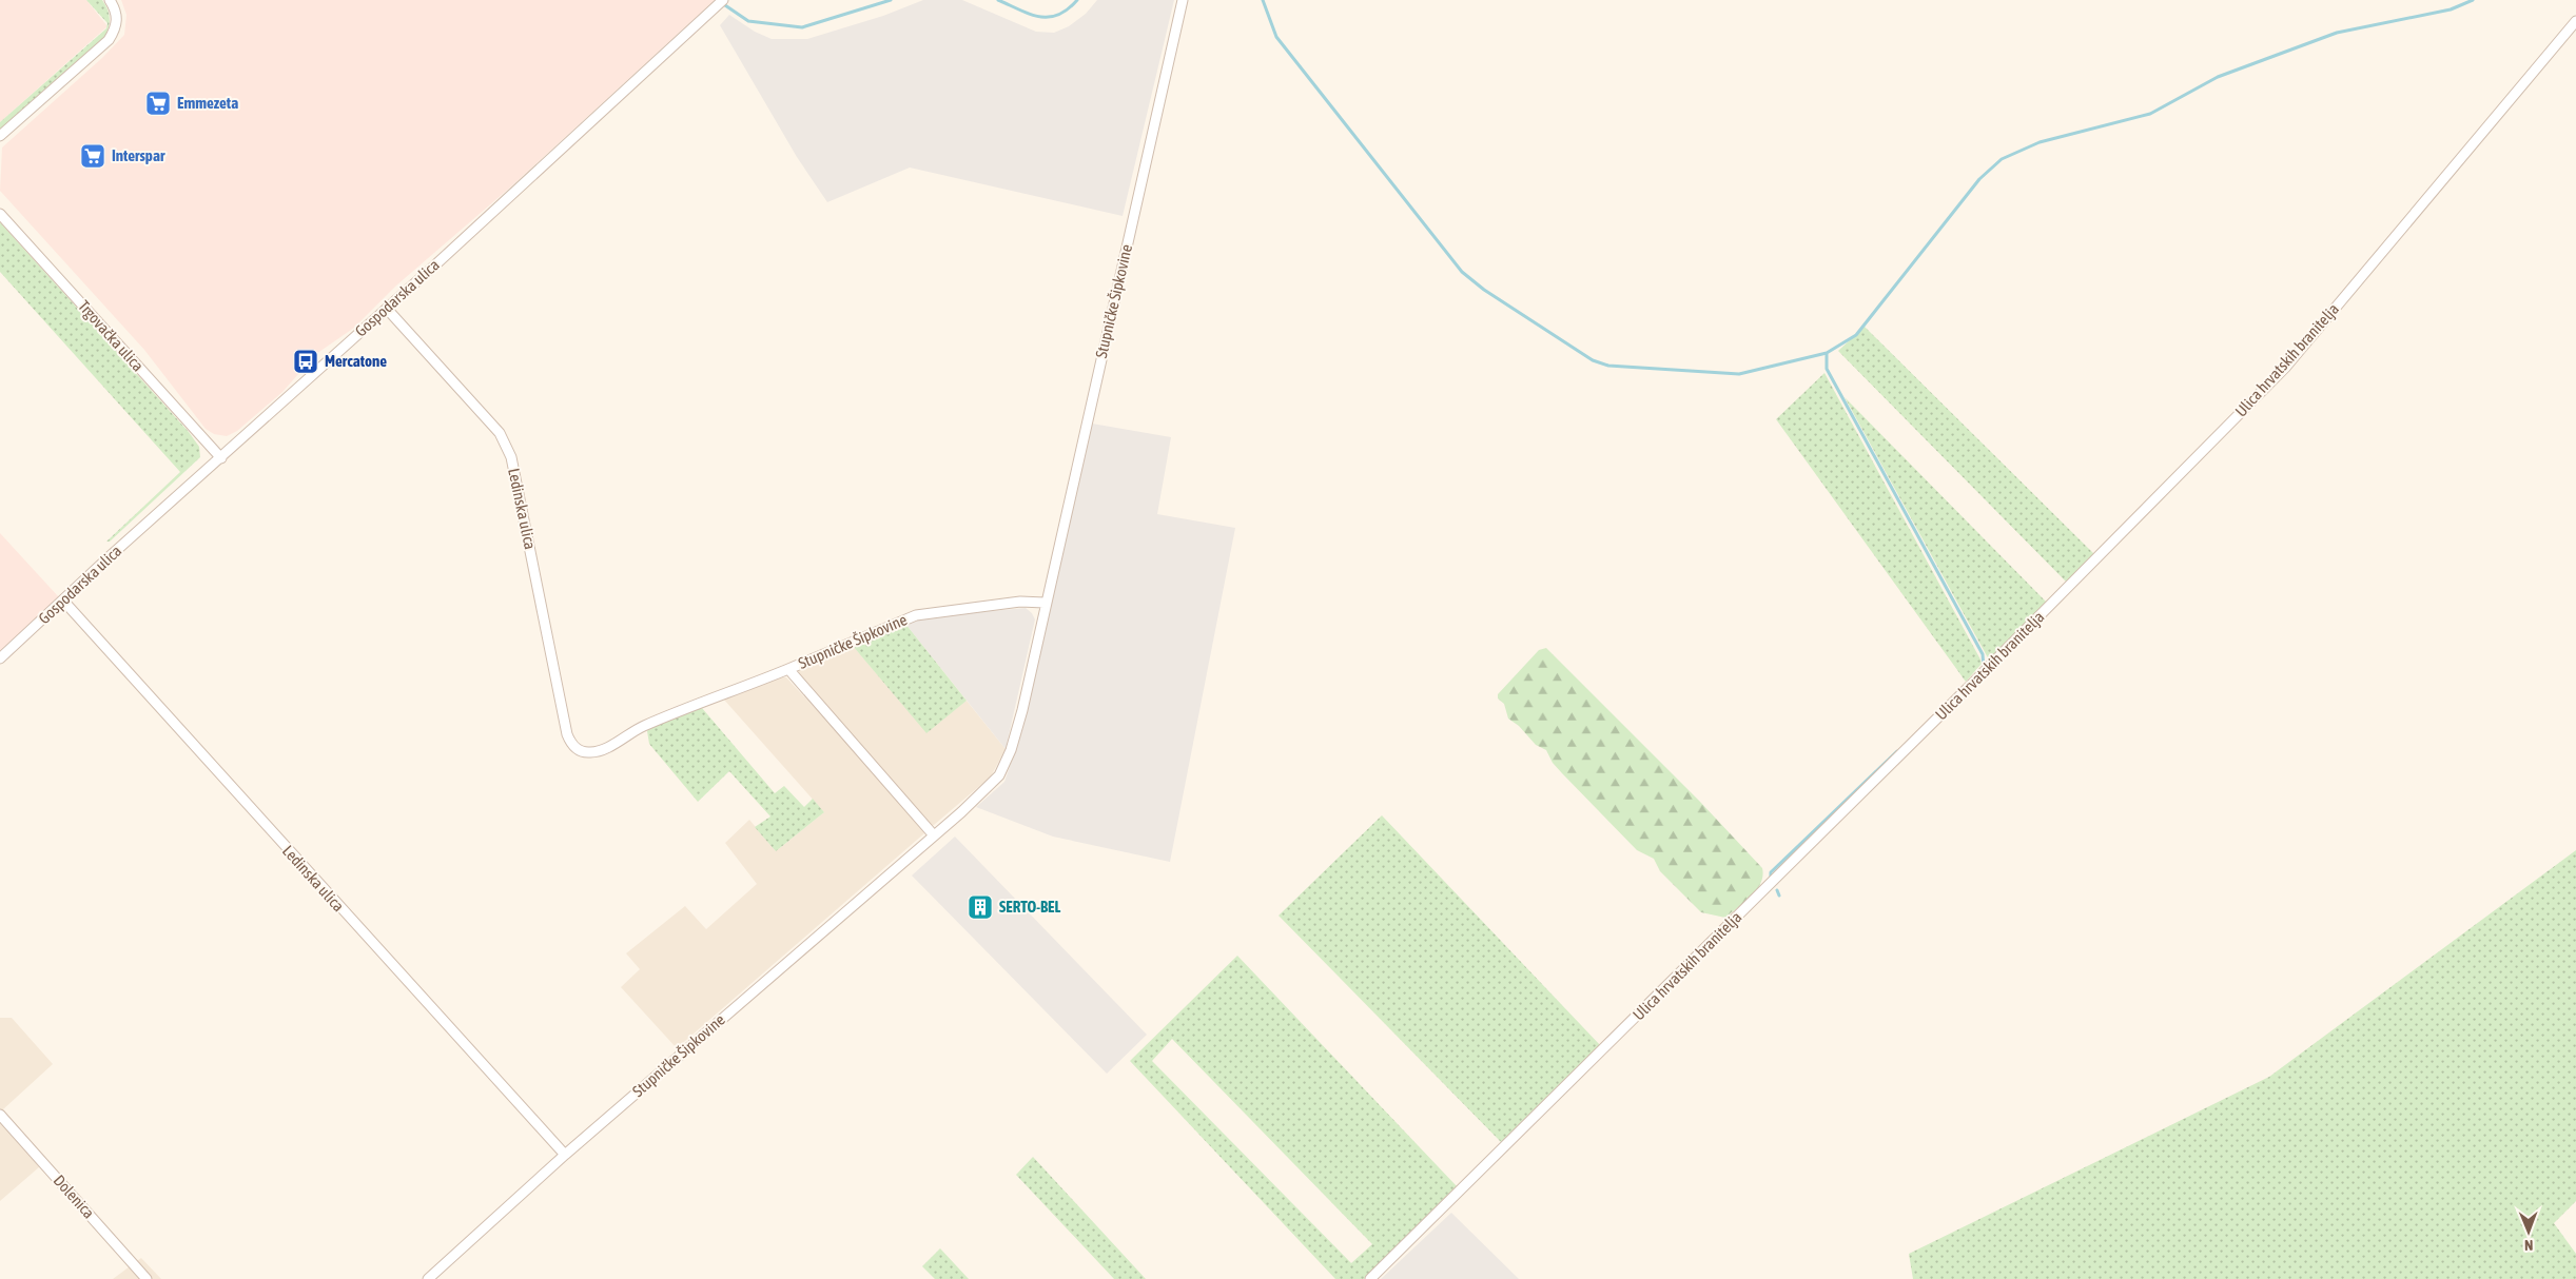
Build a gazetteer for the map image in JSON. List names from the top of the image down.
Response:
{
  "streets": {
    "street": [
      "Gospodarska ulica",
      "Stupničke Šipkovine",
      "Trgovačka ulica",
      "Ulica hrvatskih branitelja",
      "Ledinska ulica",
      "Dolenica"
    ]
  },
  "crossings": [
    ["Gospodarska ulica", "Trgovačka ulica"],
    ["Gospodarska ulica", "Ledinska ulica"],
    ["Stupničke Šipkovine", "Ledinska ulica"]
  ],
  "places": {
    "supermarket": ["Emmezeta", "Interspar"],
    "bus stop": ["Mercatone"],
    "building": ["SERTO-BEL"]
  },
  "north": "bottom"
}
